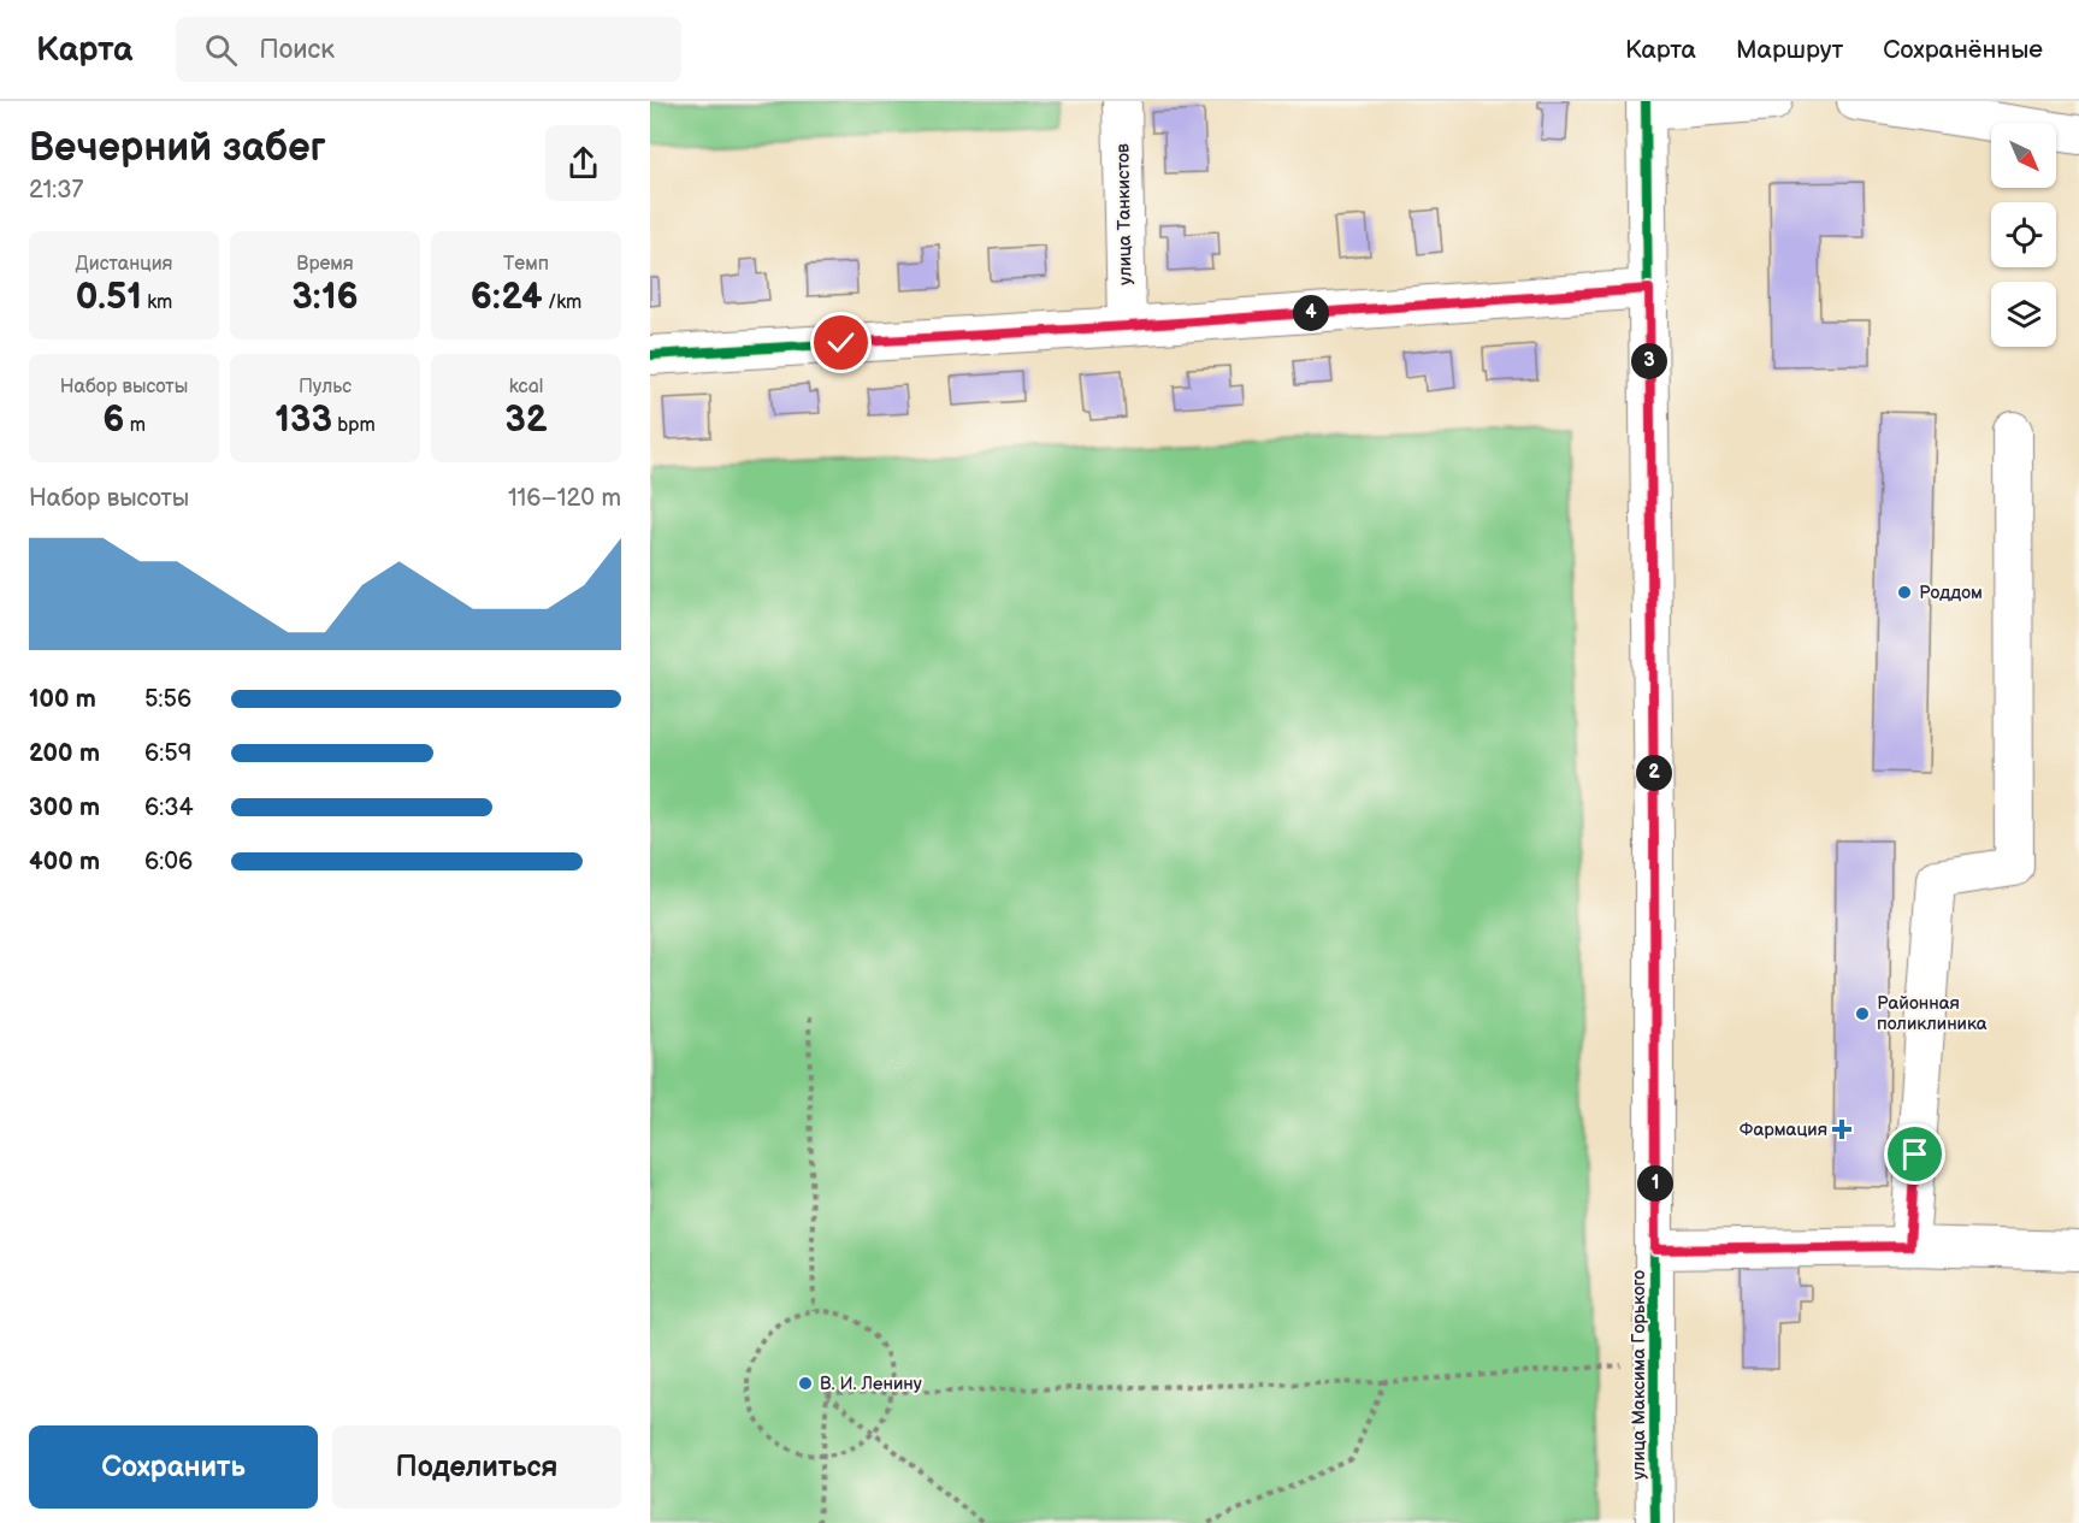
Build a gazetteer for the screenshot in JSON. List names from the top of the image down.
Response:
{
  "streets": {
    "street": ["улица Танкистов", "улица Максима Горького"]
  },
  "places": {
    "other": ["Роддом", "Районная поликлиника", "В. И. Ленину"],
    "health": ["Фармация"]
  },
  "north": "bottom right",
  "page": {
    "header": "Карта",
    "search": "Поиск",
    "nav": ["Карта", "Маршрут", "Сохранённые"],
    "heading": ["Вечерний забег", "21:37"],
    "stats": [
      ["Дистанция", "0.51 km"],
      ["Время", "3:16"],
      ["Темп", "6:24 /km"],
      ["Набор высоты", "6 m"],
      ["Пульс", "133 bpm"],
      ["kcal", "32"]
    ],
    "pins": [
      "4",
      "3",
      "2",
      "1"
    ],
    "chart": ["Набор высоты", "116–120 m"],
    "list": [
      {
        "name": "100 m",
        "note": "5:56"
      },
      {
        "name": "200 m",
        "note": "6:59"
      },
      {
        "name": "300 m",
        "note": "6:34"
      },
      {
        "name": "400 m",
        "note": "6:06"
      }
    ],
    "buttons": ["Сохранить", "Поделиться"]
  }
}
